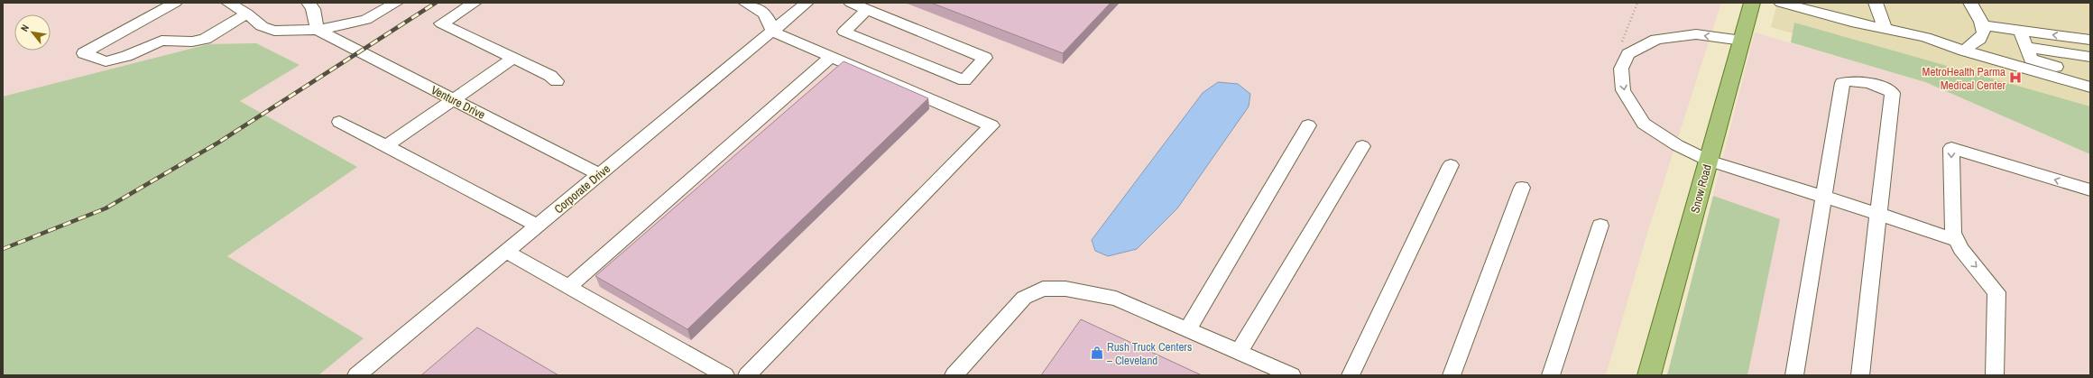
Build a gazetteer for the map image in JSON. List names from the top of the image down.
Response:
{
  "streets": {
    "main road": ["Snow Road"],
    "street": ["Venture Drive", "Corporate Drive"]
  },
  "crossings": [
    ["Venture Drive", "Corporate Drive"]
  ],
  "places": {
    "hospital": ["MetroHealth Parma Medical Center"],
    "shop": ["Rush Truck Centers – Cleveland"]
  },
  "north": "top left"
}
